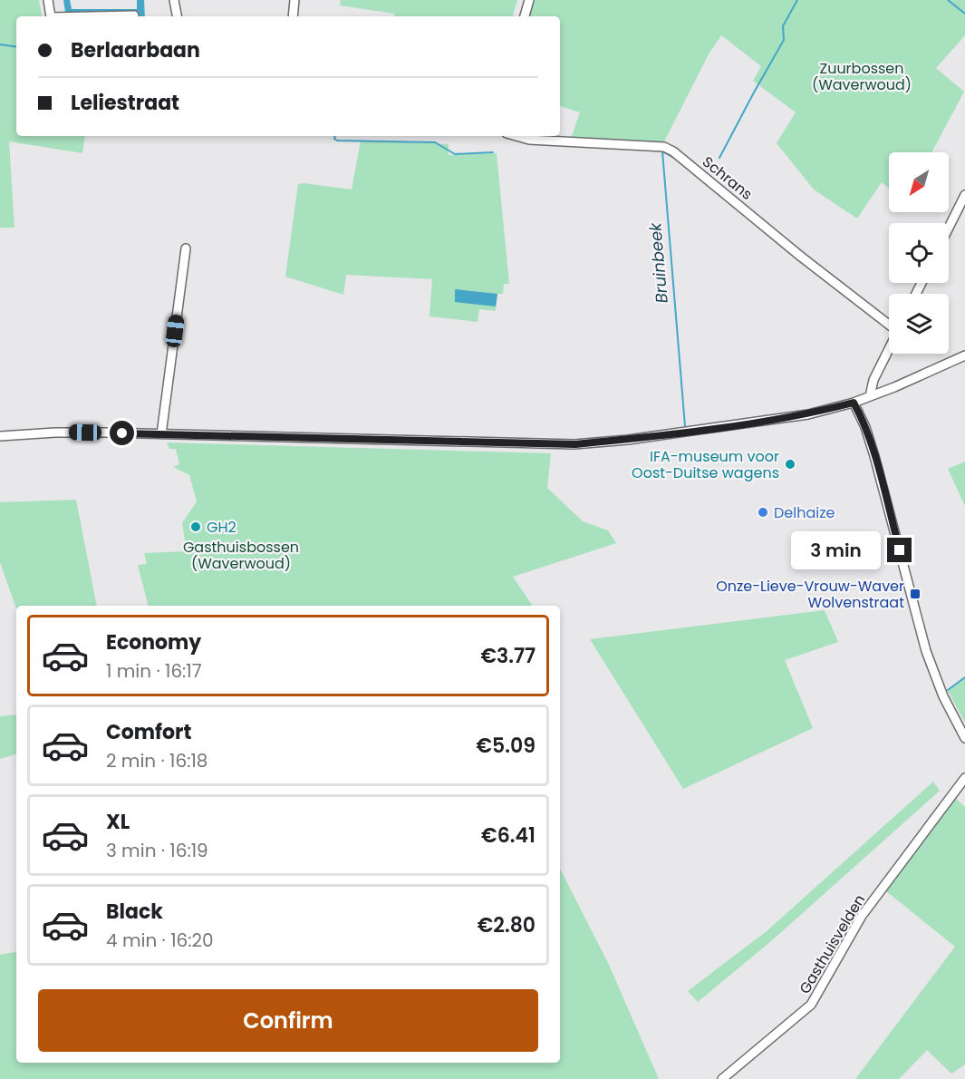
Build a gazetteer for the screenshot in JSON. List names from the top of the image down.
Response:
{
  "streets": {
    "street": ["Schrans", "Gasthuisvelden"]
  },
  "water": ["Bruinbeek"],
  "parks": ["Zuurbossen (Waverwoud)", "Gasthuisbossen (Waverwoud)"],
  "places": {
    "other": ["IFA-museum voor Oost-Duitse wagens", "Delhaize", "GH2"],
    "transit": ["Onze-Lieve-Vrouw-Waver Wolvenstraat"]
  },
  "north": "bottom left",
  "page": {
    "banner": ["Berlaarbaan", "Leliestraat"],
    "bubble": "3 min",
    "list": [
      {
        "name": "Economy",
        "note": "1 min · 16:17",
        "value": "€3.77"
      },
      {
        "name": "Comfort",
        "note": "2 min · 16:18",
        "value": "€5.09"
      },
      {
        "name": "XL",
        "note": "3 min · 16:19",
        "value": "€6.41"
      },
      {
        "name": "Black",
        "note": "4 min · 16:20",
        "value": "€2.80"
      }
    ],
    "buttons": "Confirm"
  }
}
